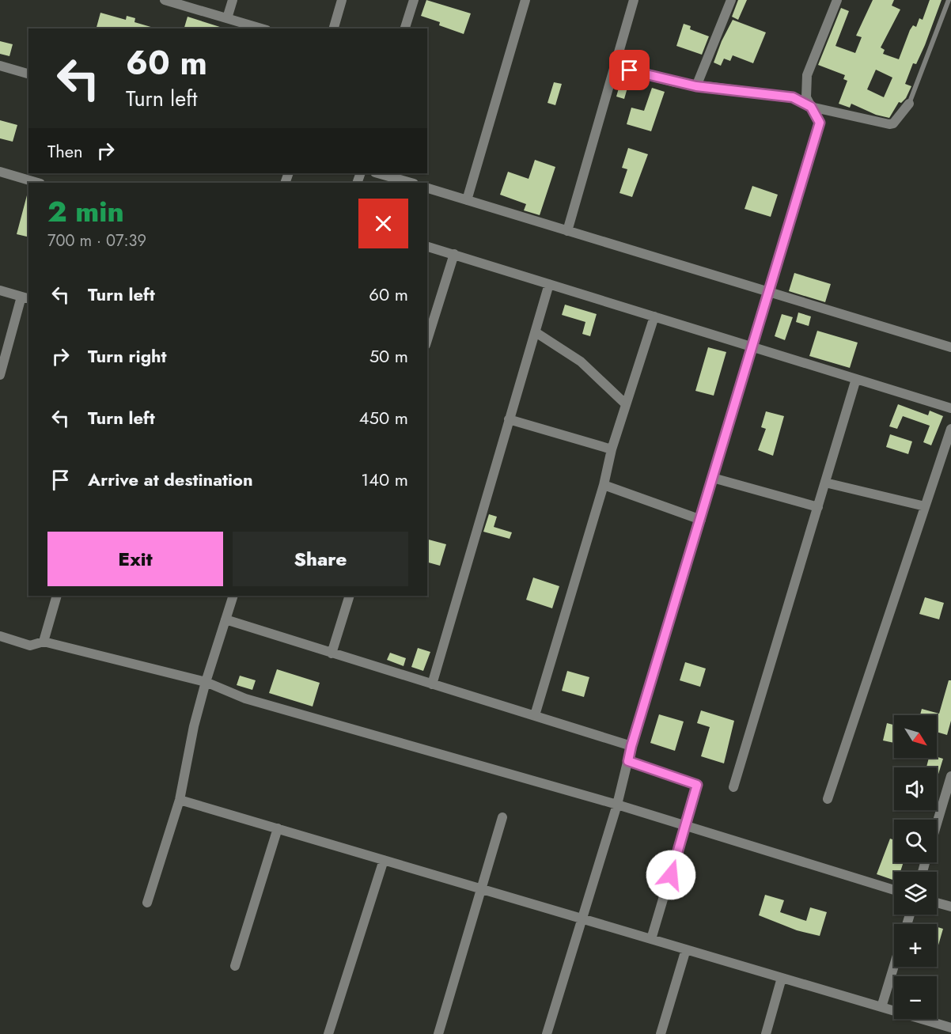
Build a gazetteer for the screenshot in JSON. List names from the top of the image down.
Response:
{
  "north": "bottom right",
  "page": {
    "turn": ["60 m", "Turn left"],
    "then": "Then",
    "heading": ["2 min", "700 m · 07:39"],
    "list": [
      {
        "name": "Turn left",
        "value": "60 m"
      },
      {
        "name": "Turn right",
        "value": "50 m"
      },
      {
        "name": "Turn left",
        "value": "450 m"
      },
      {
        "name": "Arrive at destination",
        "value": "140 m"
      }
    ],
    "buttons": ["Exit", "Share"],
    "map_buttons": ["+", "−"]
  }
}
